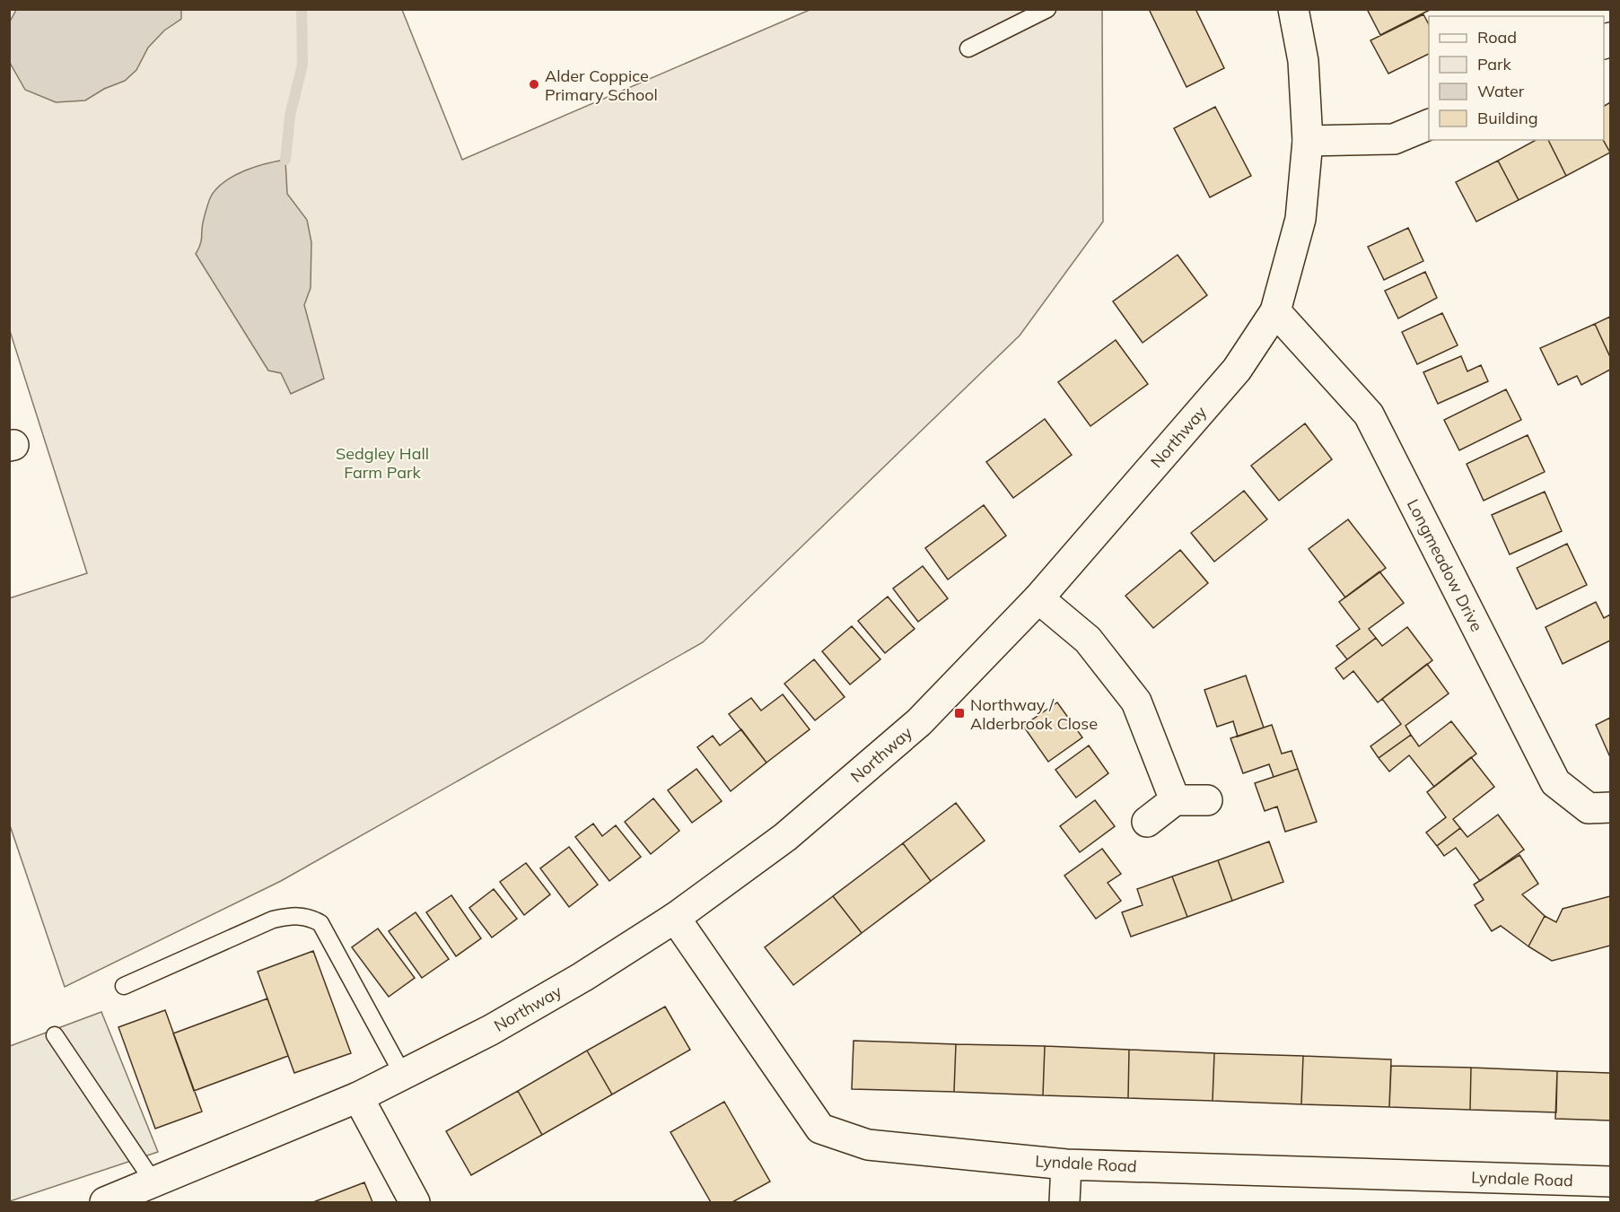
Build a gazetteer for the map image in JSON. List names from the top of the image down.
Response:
{
  "streets": {
    "street": ["Northway", "Longmeadow Drive", "Lyndale Road"]
  },
  "crossings": [
    ["Northway", "Longmeadow Drive"],
    ["Northway", "Lyndale Road"]
  ],
  "parks": ["Sedgley Hall Farm Park"],
  "places": {
    "other": ["Alder Coppice Primary School"],
    "transit": ["Northway / Alderbrook Close"]
  },
  "legend": [
    "Road",
    "Park",
    "Water",
    "Building"
  ]
}
